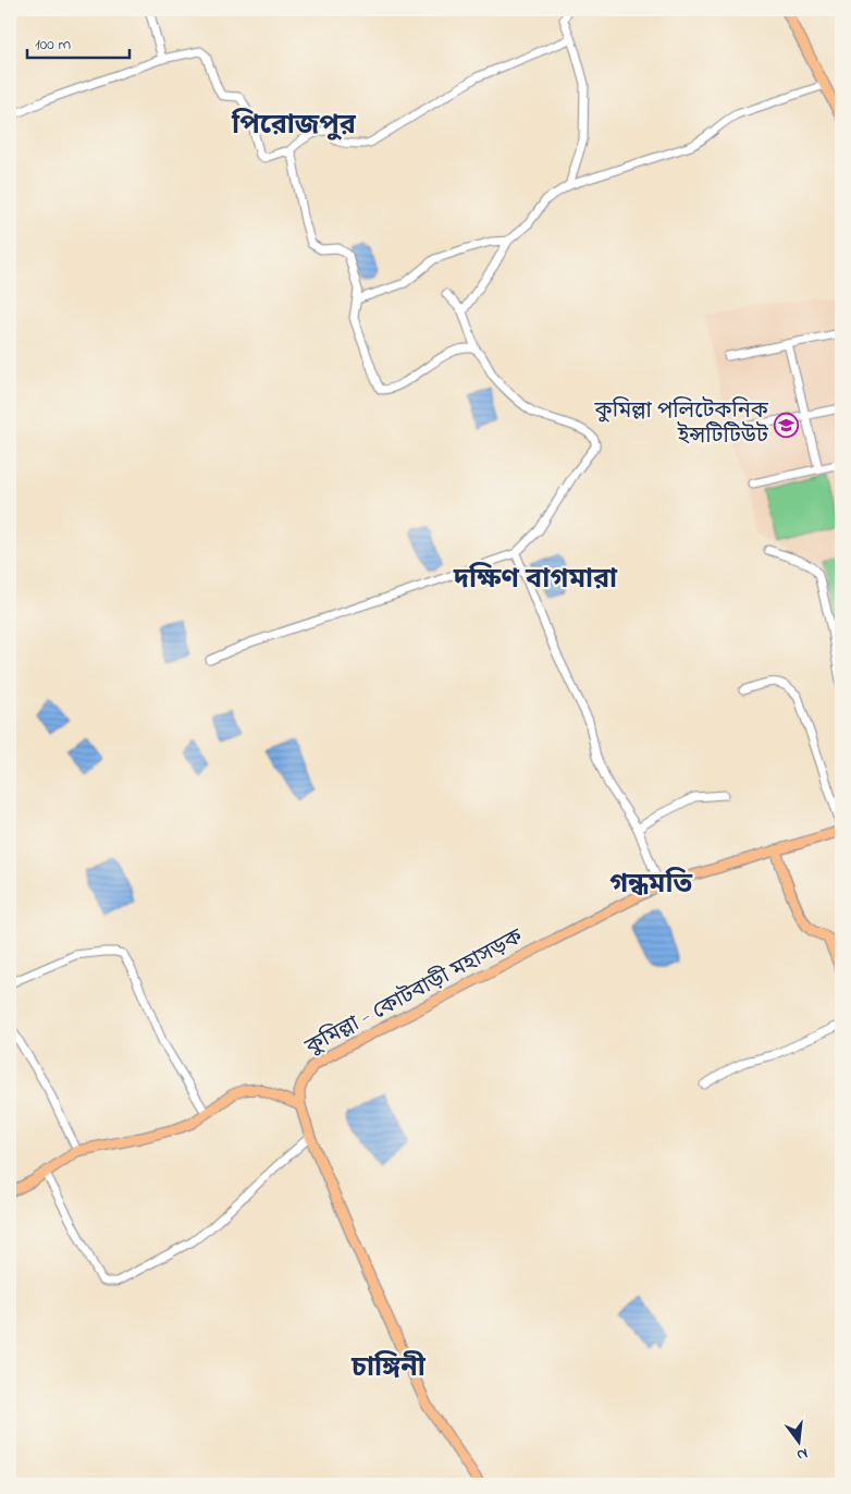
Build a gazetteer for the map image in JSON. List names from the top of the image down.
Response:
{
  "streets": {
    "main road": ["কুমিল্লা - কোটবাড়ী মহাসড়ক"]
  },
  "districts": [
    "পিরোজপুর",
    "দক্ষিণ বাগমারা",
    "গন্ধমতি",
    "চাঙ্গিনী"
  ],
  "places": {
    "school or university": ["কুমিল্লা পলিটেকনিক ইন্সটিটিউট"]
  },
  "scale_bar": "100 m",
  "north": "bottom"
}
